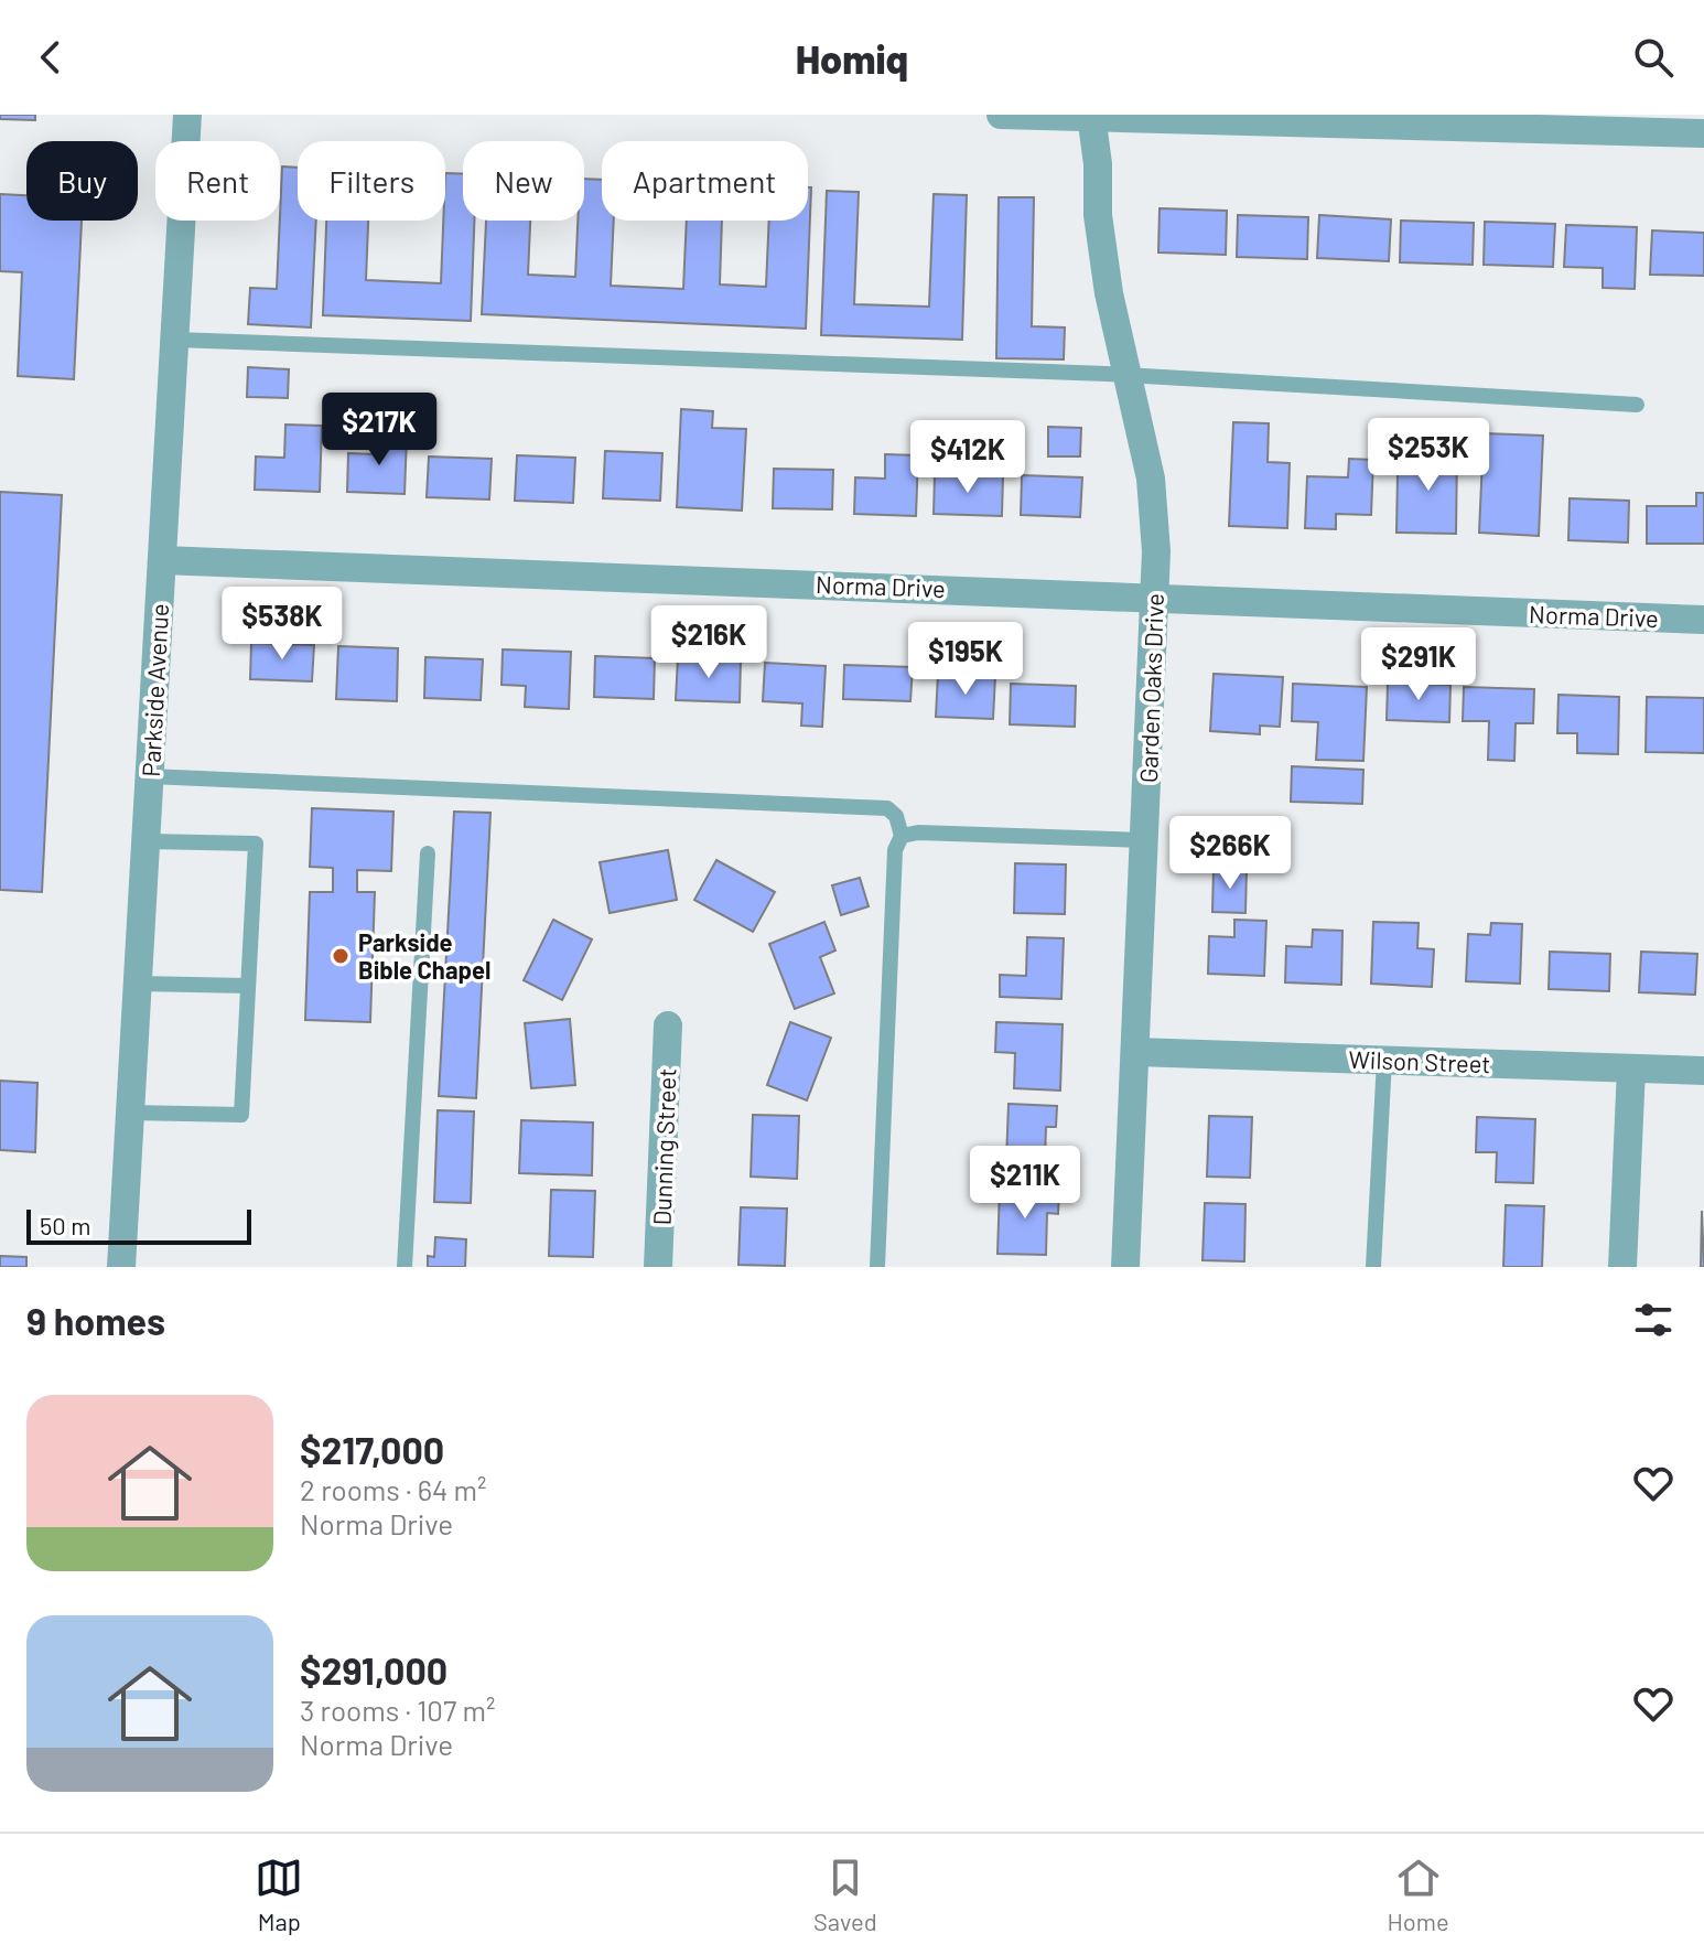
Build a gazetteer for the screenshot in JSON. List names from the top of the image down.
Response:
{
  "streets": {
    "street": [
      "Norma Drive",
      "Garden Oaks Drive",
      "Parkside Avenue",
      "Wilson Street",
      "Dunning Street"
    ]
  },
  "crossings": [
    ["Norma Drive", "Garden Oaks Drive"],
    ["Norma Drive", "Parkside Avenue"],
    ["Garden Oaks Drive", "Wilson Street"]
  ],
  "places": ["Parkside Bible Chapel"],
  "scale_bar": "50 m",
  "page": {
    "header": "Homiq",
    "chip": [
      "Buy",
      "Rent",
      "Filters",
      "New",
      "Apartment"
    ],
    "price": [
      "$217K",
      "$253K",
      "$412K",
      "$538K",
      "$216K",
      "$195K",
      "$291K",
      "$266K",
      "$211K"
    ],
    "scale": "50 m",
    "heading": "9 homes",
    "list": [
      {
        "name": "$217,000",
        "note": "2 rooms · 64 m² · Norma Drive"
      },
      {
        "name": "$291,000",
        "note": "3 rooms · 107 m² · Norma Drive"
      }
    ],
    "tabs": ["Map", "Saved", "Home"]
  }
}
